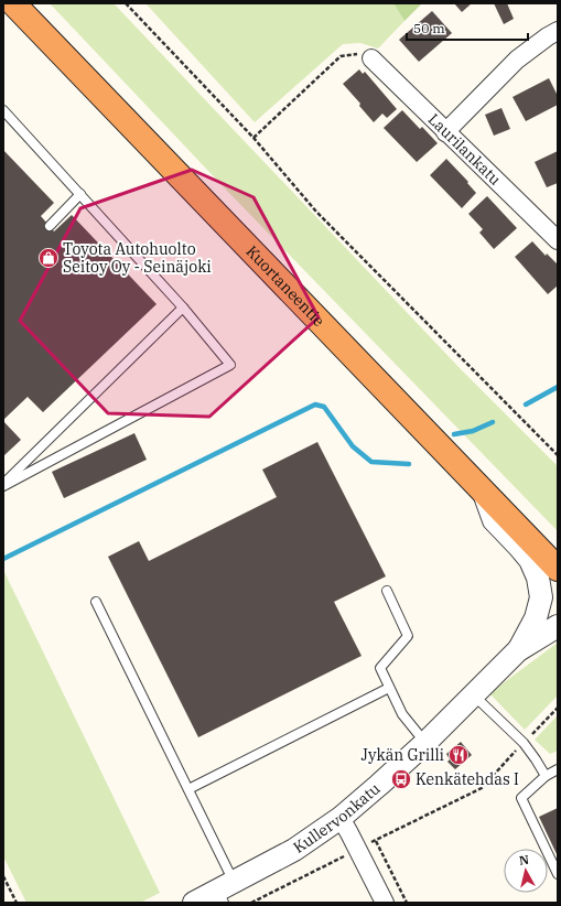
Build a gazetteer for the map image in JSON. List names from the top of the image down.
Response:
{
  "streets": {
    "highway": ["Kuortaneentie"],
    "street": ["Laurilankatu", "Kullervonkatu"]
  },
  "crossings": [
    ["Kuortaneentie", "Kullervonkatu"]
  ],
  "places": {
    "shop": ["Toyota Autohuolto Seitoy Oy - Seinäjoki"],
    "restaurant": ["Jykän Grilli"],
    "bus stop": ["Kenkätehdas I"]
  },
  "scale_bar": "50 m",
  "north": "top"
}
